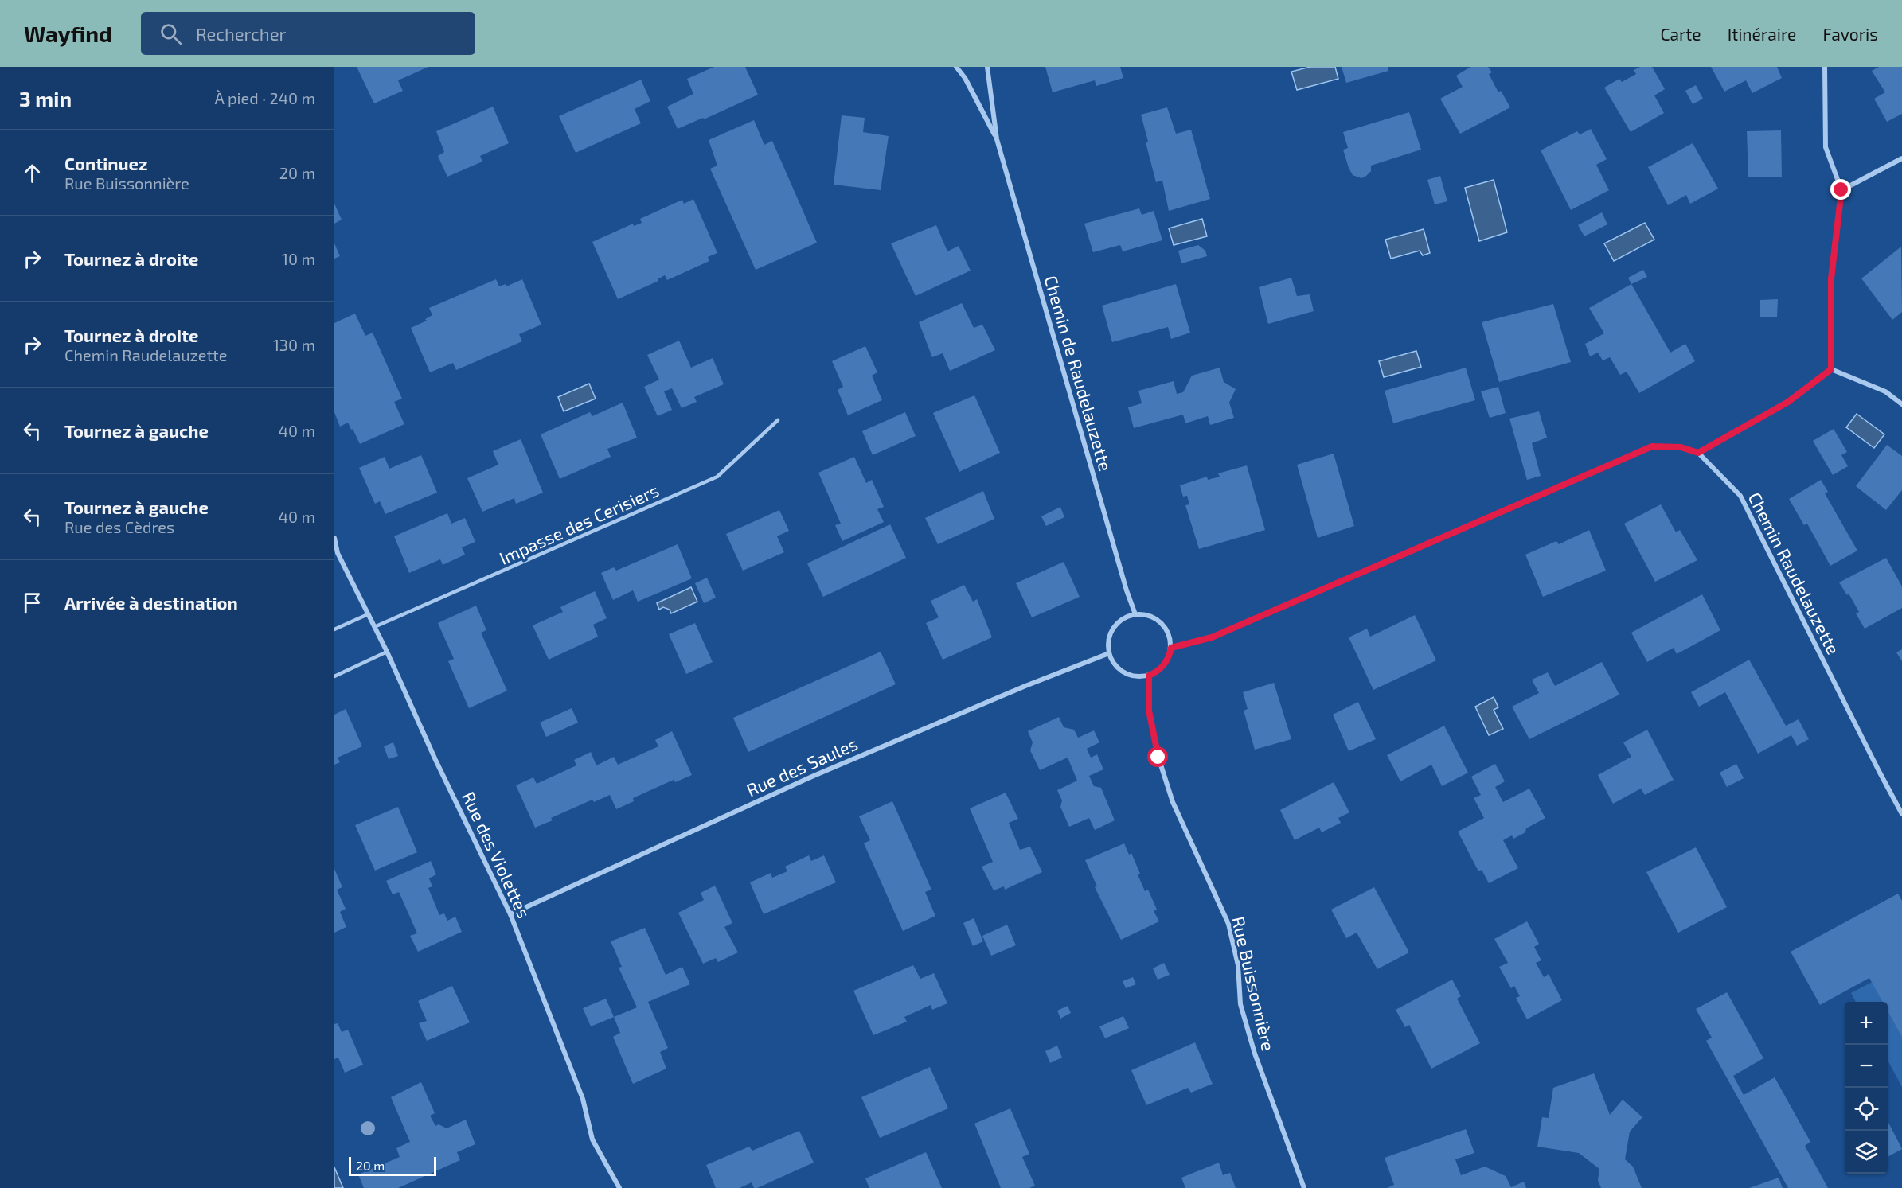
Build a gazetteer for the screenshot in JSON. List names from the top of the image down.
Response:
{
  "streets": {
    "street": [
      "Chemin de Raudelauzette",
      "Chemin Raudelauzette",
      "Rue des Saules",
      "Rue des Violettes",
      "Rue Buissonnière"
    ],
    "lane": ["Impasse des Cerisiers"]
  },
  "crossings": [
    ["Chemin de Raudelauzette", "Rue des Saules"],
    ["Chemin de Raudelauzette", "Rue Buissonnière"],
    ["Impasse des Cerisiers", "Rue des Violettes"],
    ["Rue des Saules", "Rue des Violettes"],
    ["Rue des Saules", "Rue Buissonnière"]
  ],
  "scale_bar": "20 m",
  "page": {
    "header": "Wayfind",
    "search": "Rechercher",
    "nav": ["Carte", "Itinéraire", "Favoris"],
    "heading": ["3 min", "À pied · 240 m"],
    "list": [
      ["Continuez", "Rue Buissonnière", "20 m"],
      ["Tournez à droite", "10 m"],
      ["Tournez à droite", "Chemin Raudelauzette", "130 m"],
      ["Tournez à gauche", "40 m"],
      ["Tournez à gauche", "Rue des Cèdres", "40 m"],
      "Arrivée à destination"
    ],
    "map_buttons": ["+", "−"],
    "scale": "20 m"
  }
}
